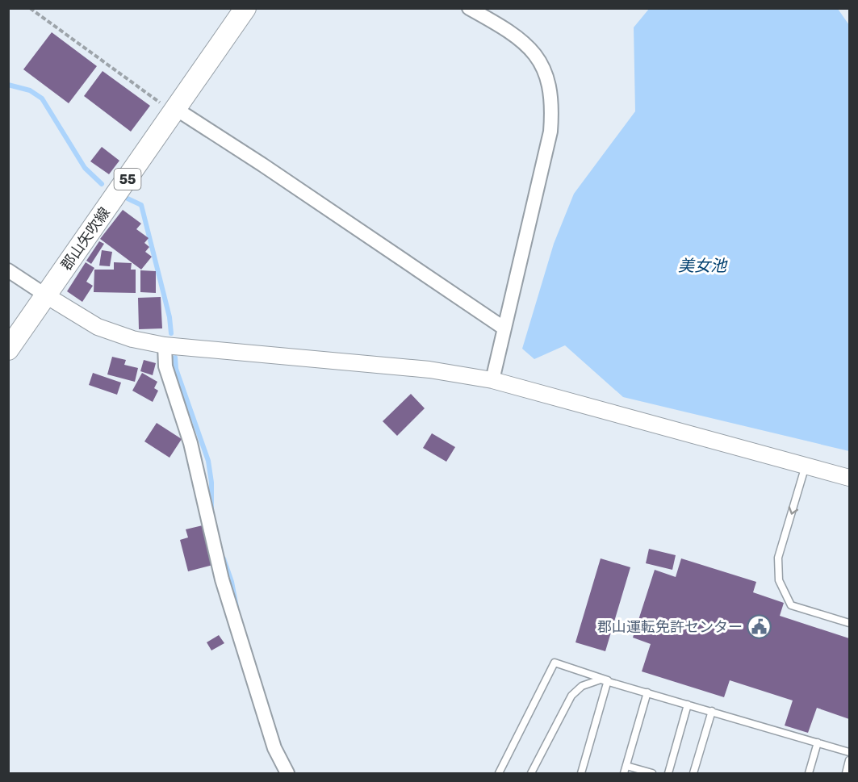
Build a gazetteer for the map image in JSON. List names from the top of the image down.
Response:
{
  "streets": {
    "main road": ["55", "郡山矢吹線"]
  },
  "water": ["美女池"],
  "places": {
    "public building": ["郡山運転免許センター"]
  }
}
